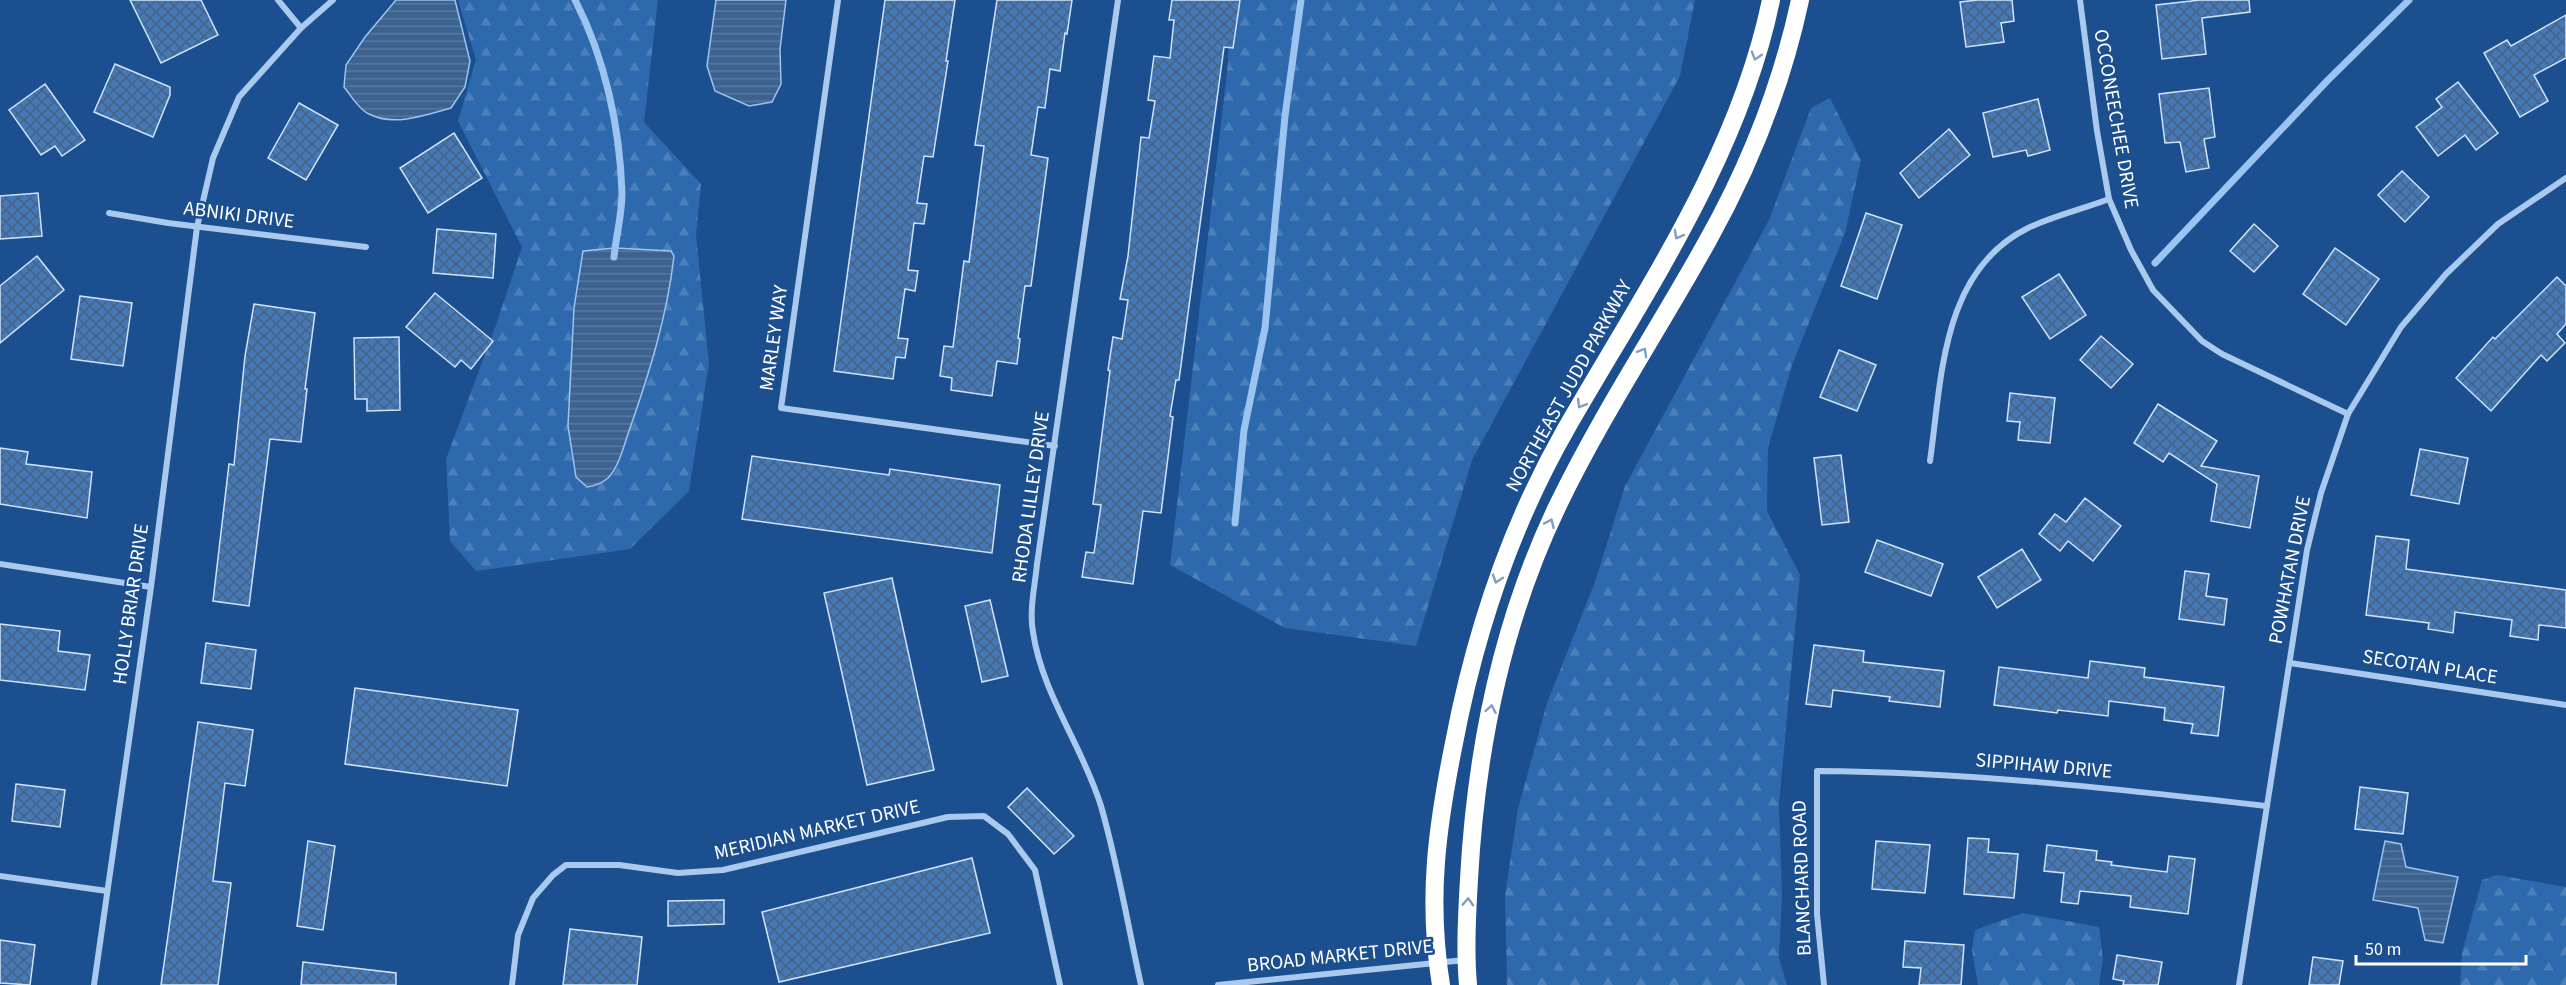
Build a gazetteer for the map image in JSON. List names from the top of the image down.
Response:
{
  "streets": {
    "highway": ["NORTHEAST JUDD PARKWAY"],
    "street": [
      "OCCONEECHEE DRIVE",
      "ABNIKI DRIVE",
      "MARLEY WAY",
      "RHODA LILLEY DRIVE",
      "POWHATAN DRIVE",
      "HOLLY BRIAR DRIVE",
      "SECOTAN PLACE",
      "SIPPIHAW DRIVE",
      "MERIDIAN MARKET DRIVE",
      "BLANCHARD ROAD",
      "BROAD MARKET DRIVE"
    ]
  },
  "crossings": [
    ["OCCONEECHEE DRIVE", "POWHATAN DRIVE"],
    ["ABNIKI DRIVE", "HOLLY BRIAR DRIVE"],
    ["MARLEY WAY", "RHODA LILLEY DRIVE"],
    ["NORTHEAST JUDD PARKWAY", "BROAD MARKET DRIVE"],
    ["POWHATAN DRIVE", "SECOTAN PLACE"],
    ["POWHATAN DRIVE", "SIPPIHAW DRIVE"],
    ["SIPPIHAW DRIVE", "BLANCHARD ROAD"]
  ],
  "scale_bar": "50 m"
}
